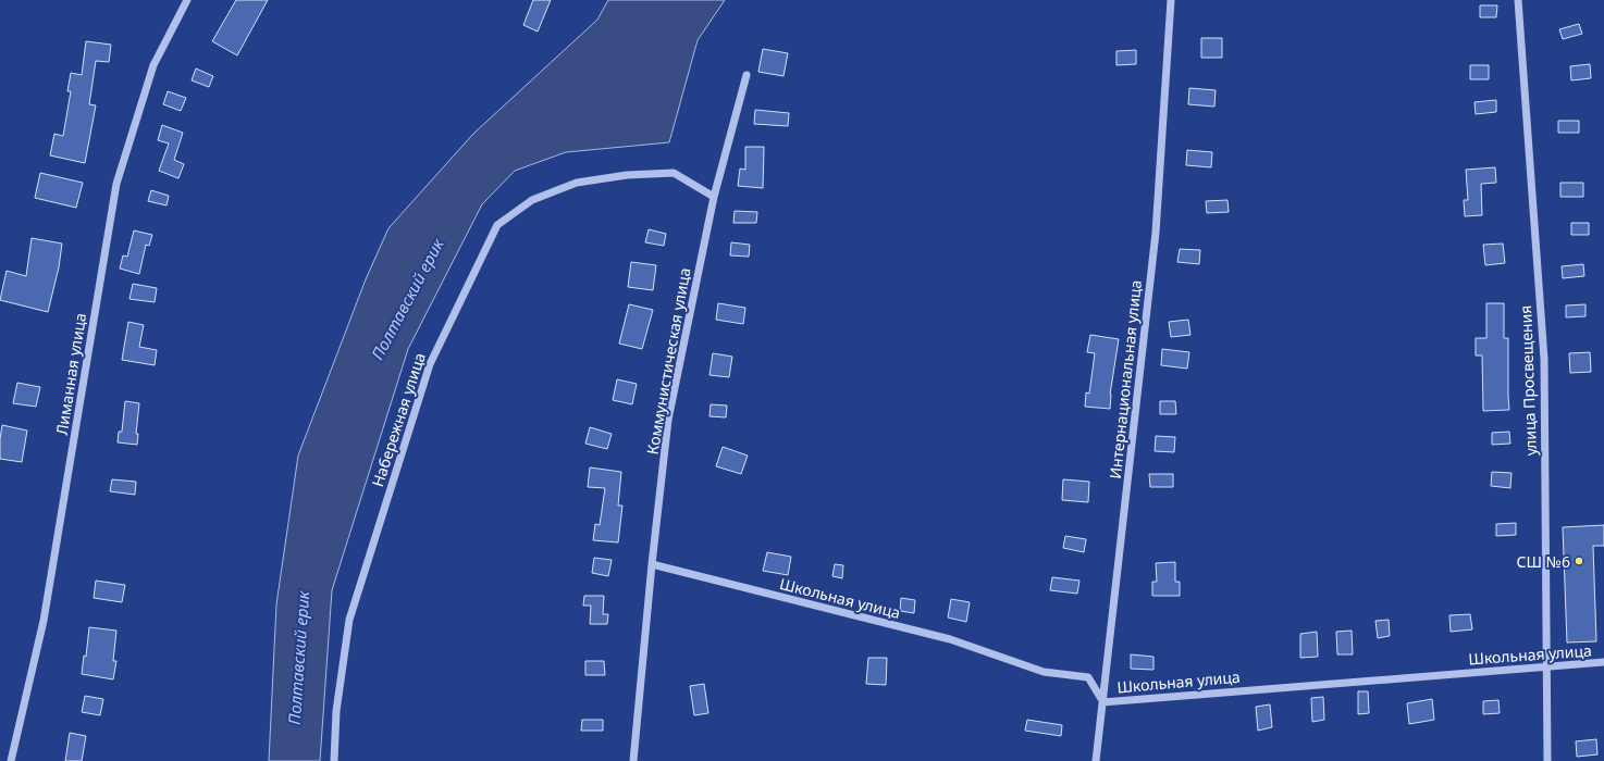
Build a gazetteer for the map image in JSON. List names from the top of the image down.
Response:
{
  "streets": {
    "street": [
      "Коммунистическая улица",
      "Лиманная улица",
      "Интернациональная улица",
      "улица Просвещения",
      "Набережная улица",
      "Школьная улица"
    ]
  },
  "crossings": [
    ["Коммунистическая улица", "Набережная улица"],
    ["Коммунистическая улица", "Школьная улица"],
    ["Интернациональная улица", "Школьная улица"],
    ["улица Просвещения", "Школьная улица"]
  ],
  "water": ["Полтавский ерик"],
  "places": ["СШ №6"]
}
